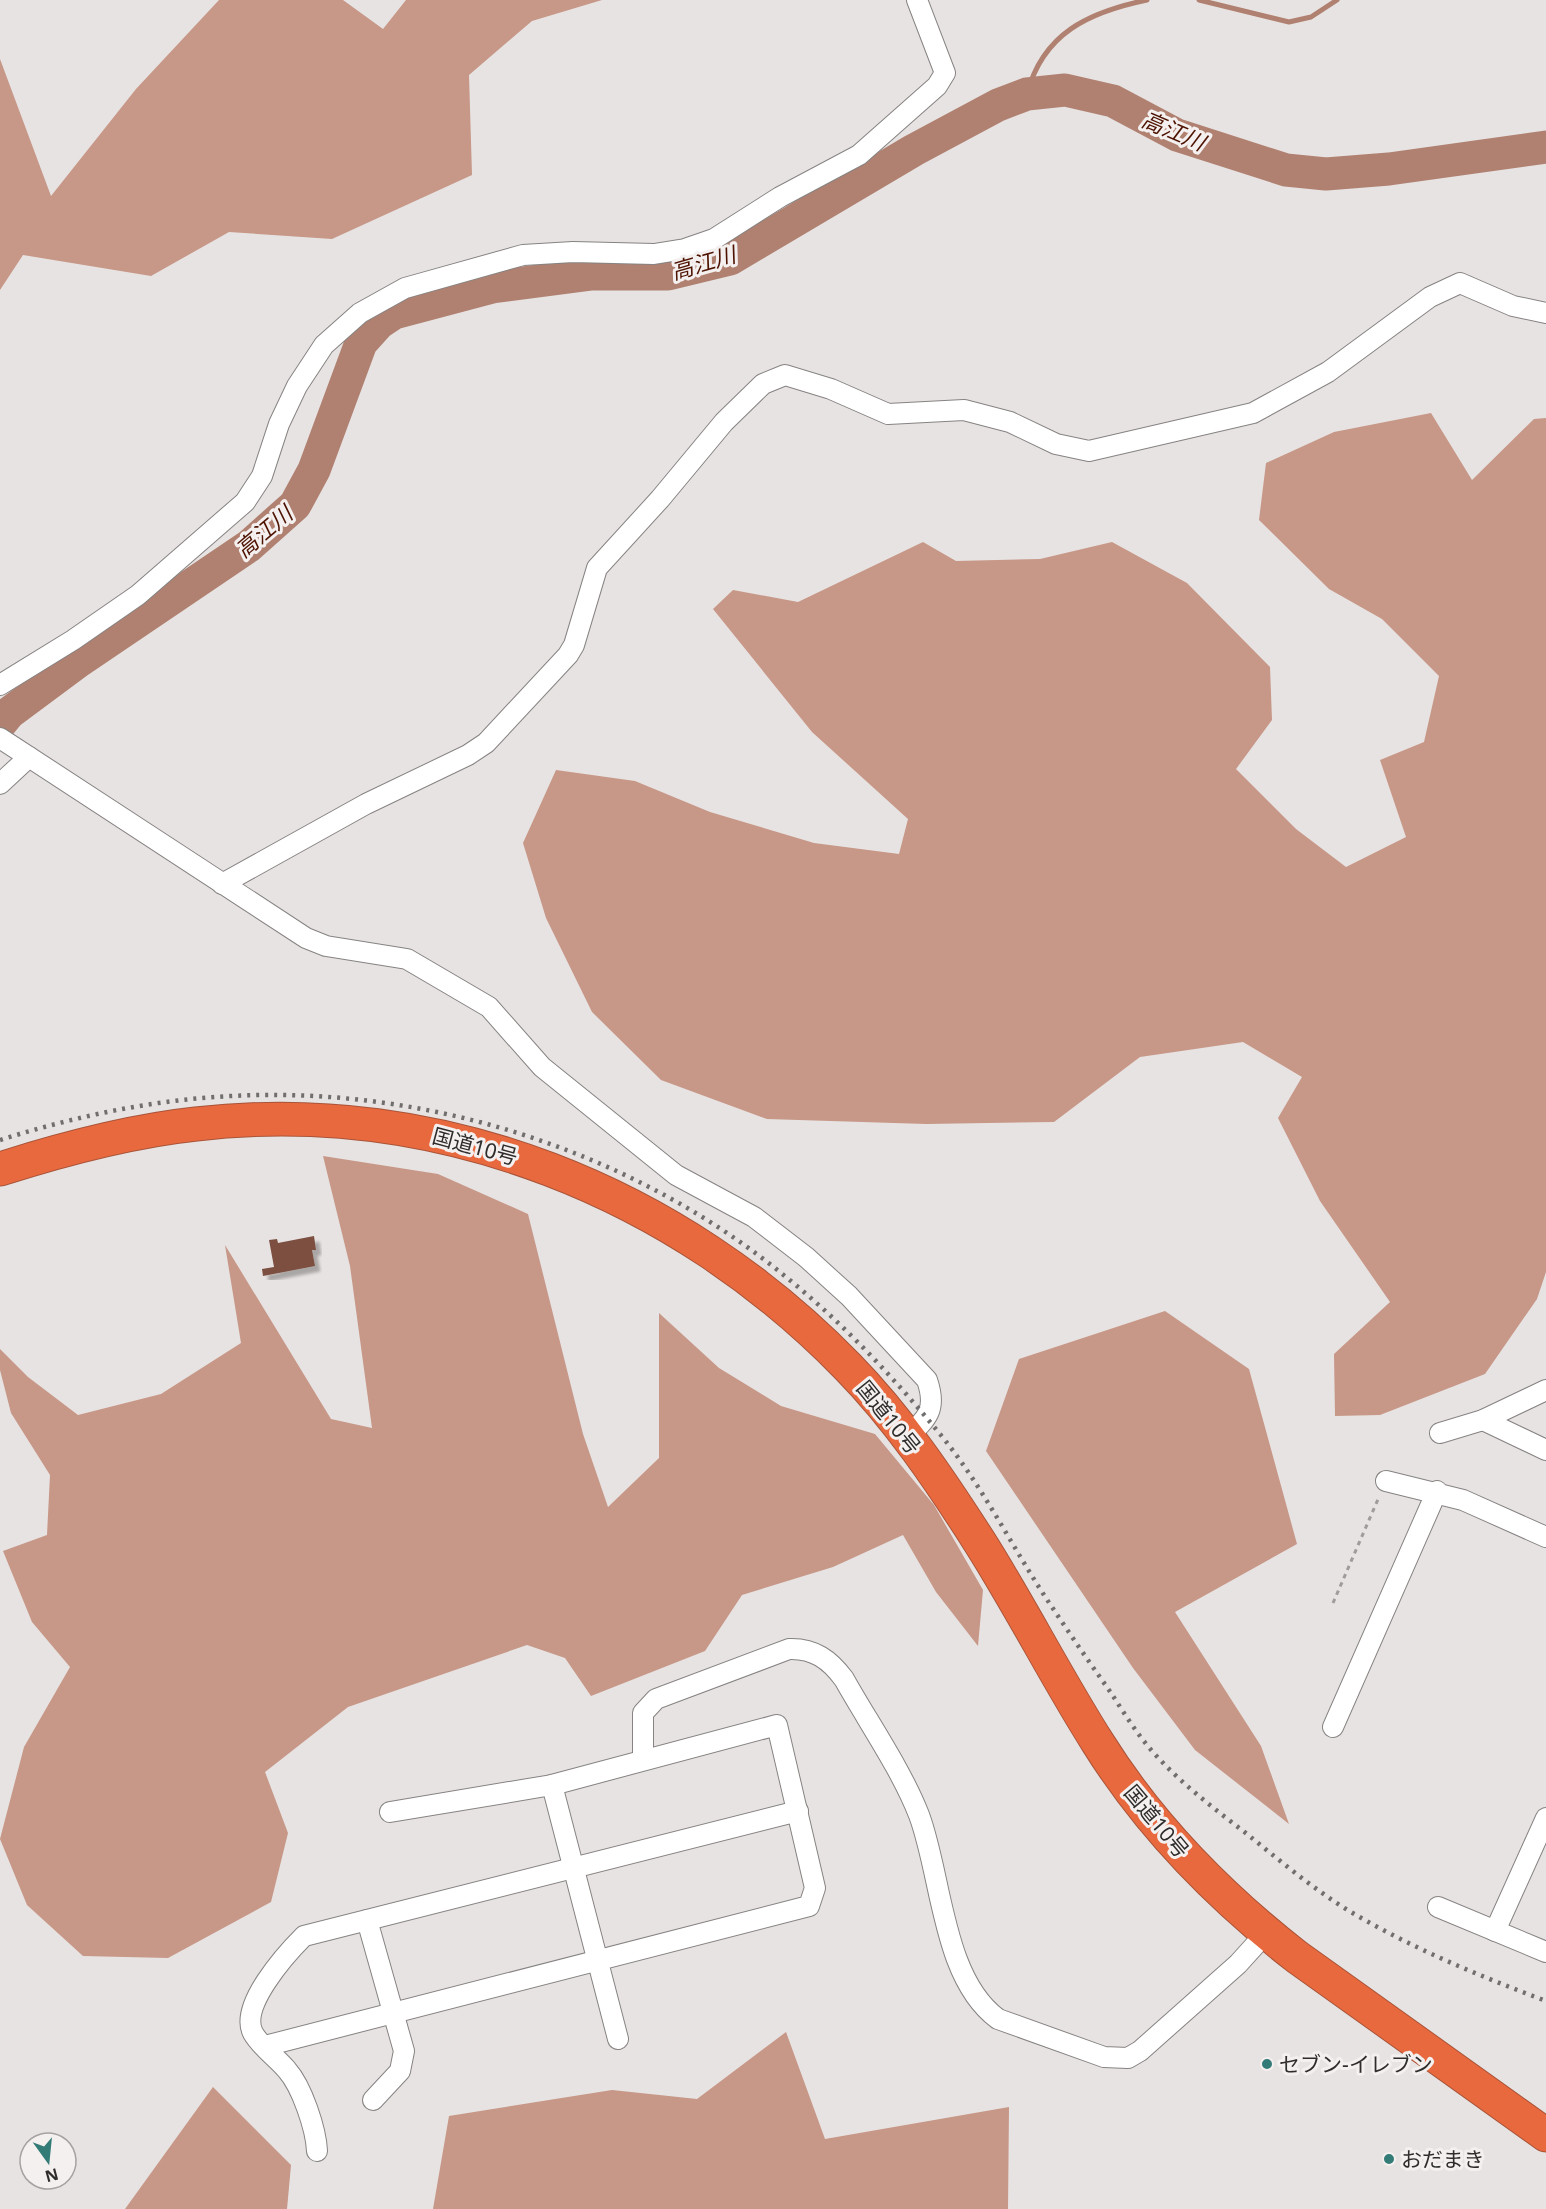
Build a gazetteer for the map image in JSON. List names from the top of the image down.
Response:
{
  "streets": {
    "highway": ["国道10号"]
  },
  "water": ["高江川"],
  "places": ["セブン-イレブン", "おだまき"],
  "north": "bottom"
}
